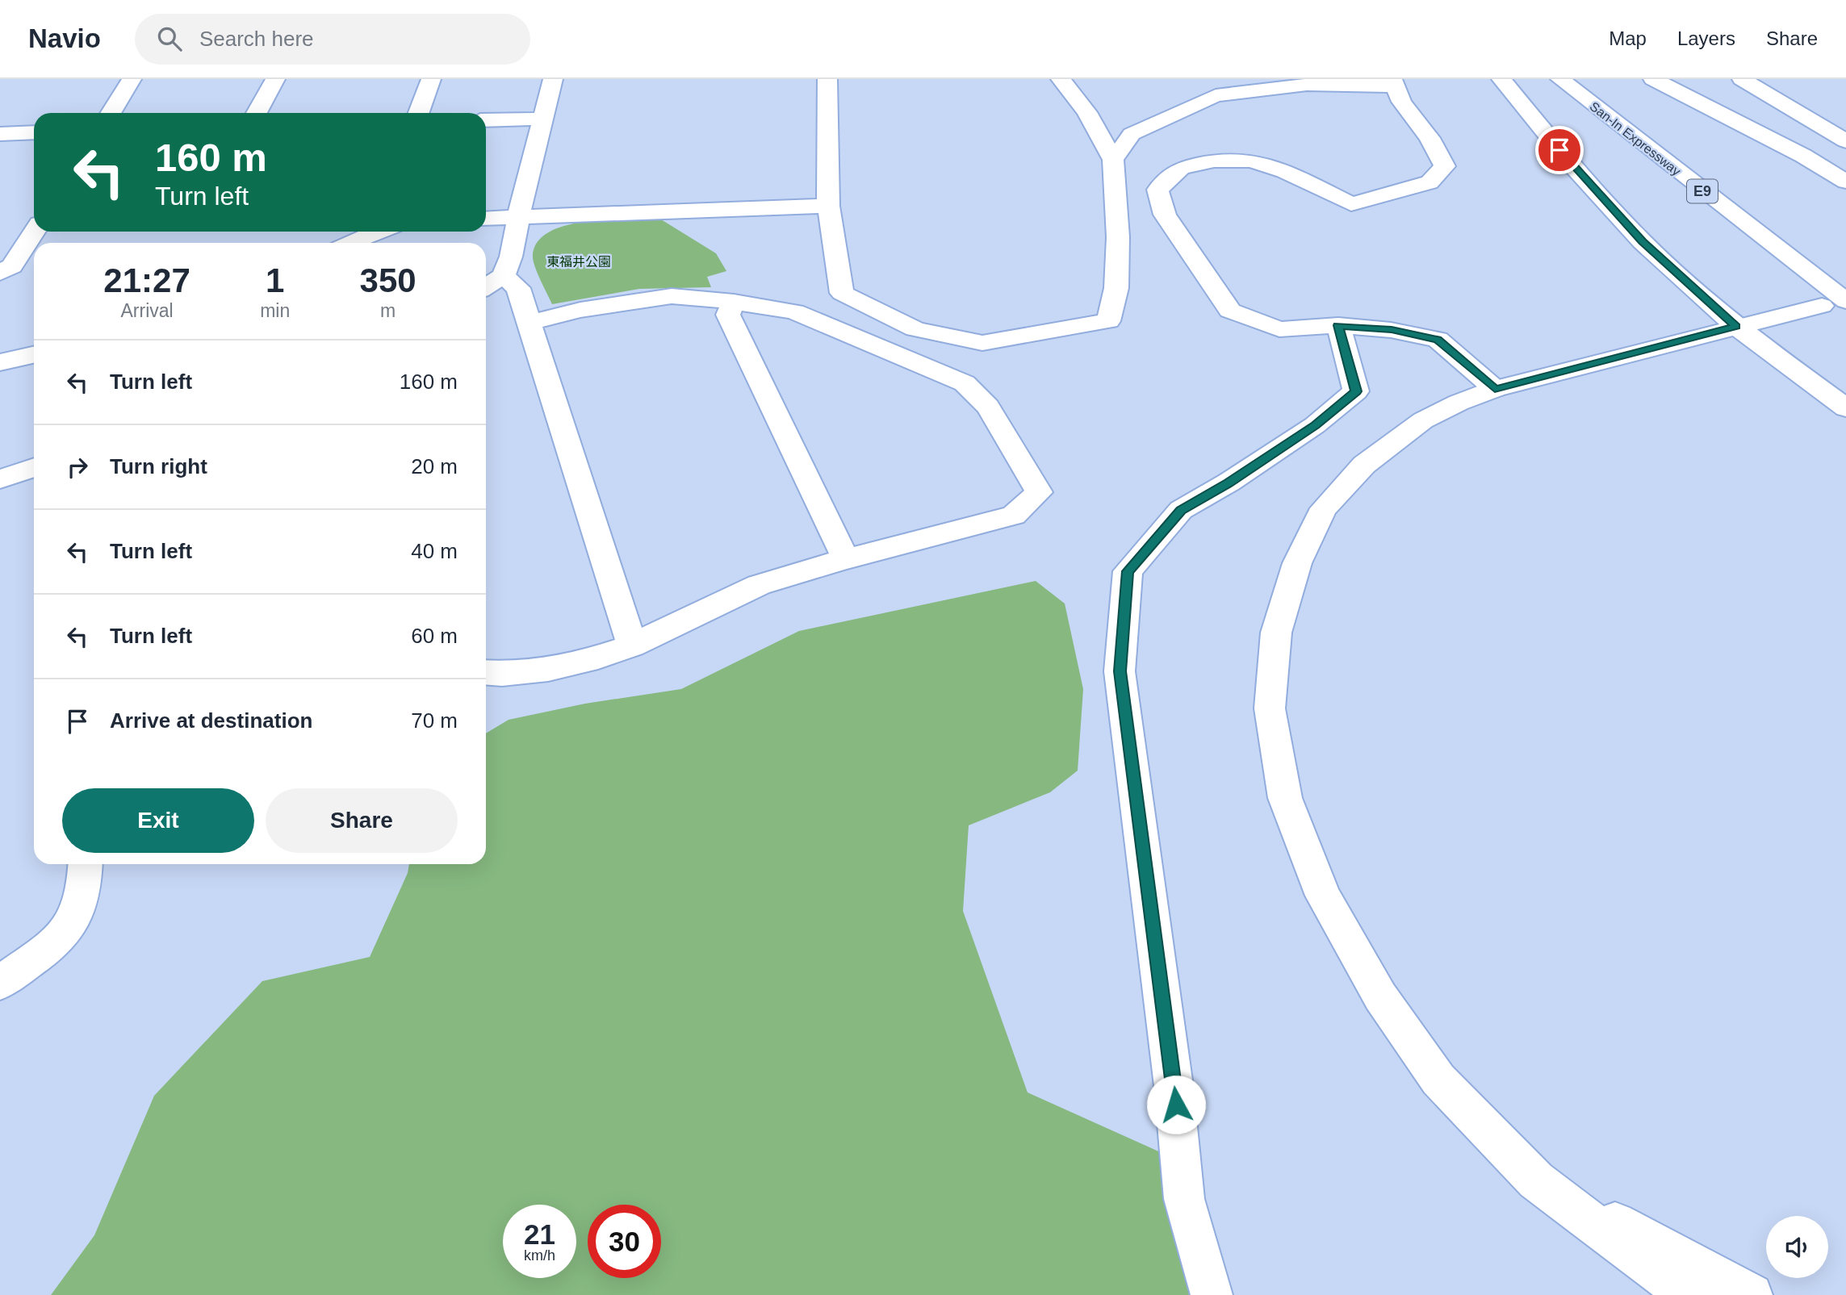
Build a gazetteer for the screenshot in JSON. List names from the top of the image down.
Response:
{
  "streets": {
    "main road": ["San-In Expressway", "E9"]
  },
  "parks": ["東福井公園"],
  "page": {
    "header": "Navio",
    "search": "Search here",
    "nav": ["Map", "Layers", "Share"],
    "turn": ["160 m", "Turn left"],
    "eta": [
      "21:27",
      "Arrival",
      "1",
      "min",
      "350",
      "m"
    ],
    "list": [
      {
        "name": "Turn left",
        "value": "160 m"
      },
      {
        "name": "Turn right",
        "value": "20 m"
      },
      {
        "name": "Turn left",
        "value": "40 m"
      },
      {
        "name": "Turn left",
        "value": "60 m"
      },
      {
        "name": "Arrive at destination",
        "value": "70 m"
      }
    ],
    "buttons": ["Exit", "Share"],
    "speed": "21 km/h",
    "limit": "30"
  }
}
